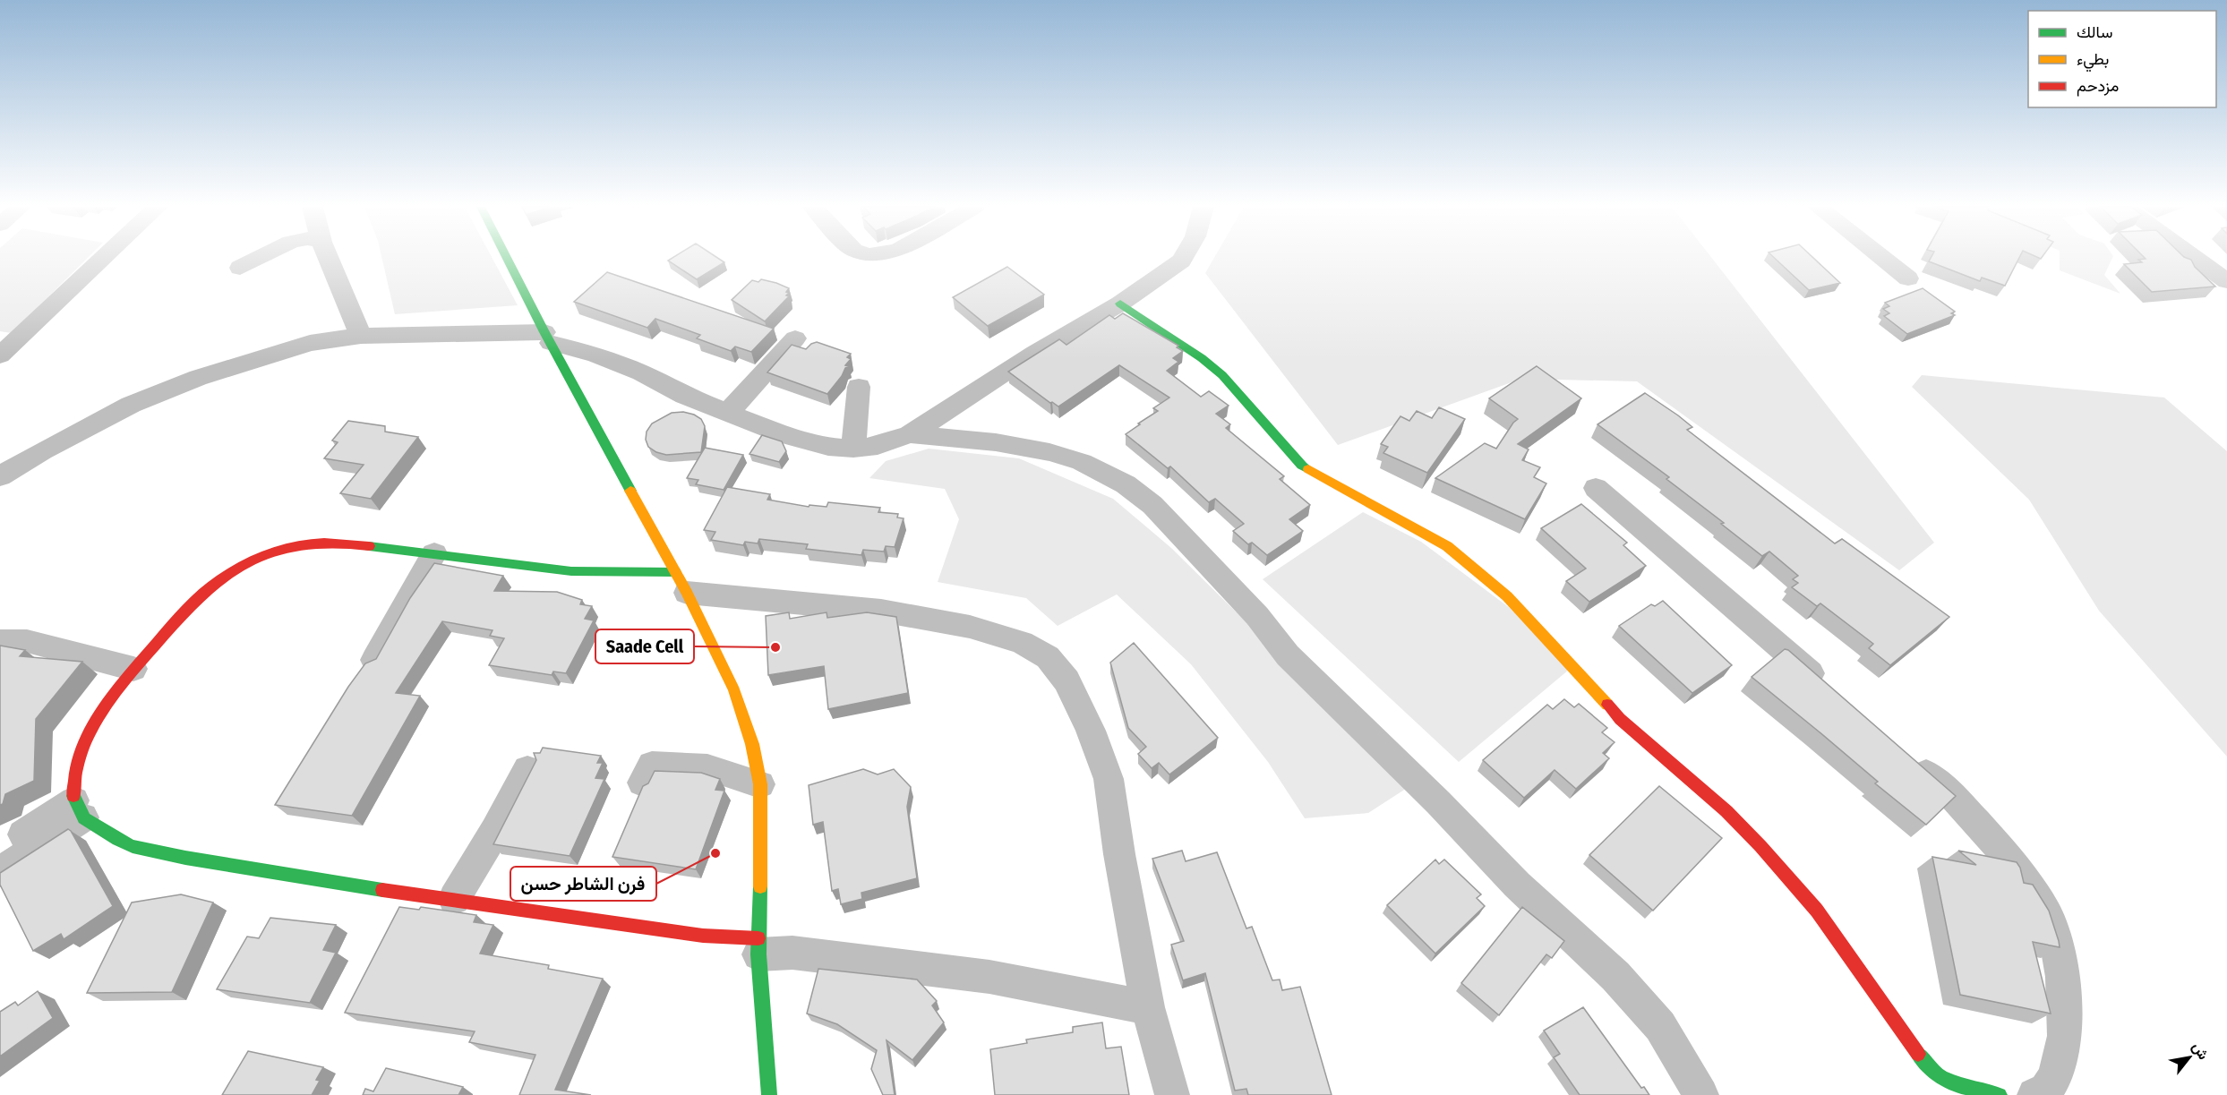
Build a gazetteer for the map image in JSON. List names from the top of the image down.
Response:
{
  "places": ["Saade Cell", "فرن الشاطر حسن"],
  "legend": ["سالك", "بطيء", "مزدحم"],
  "north": "top right"
}
